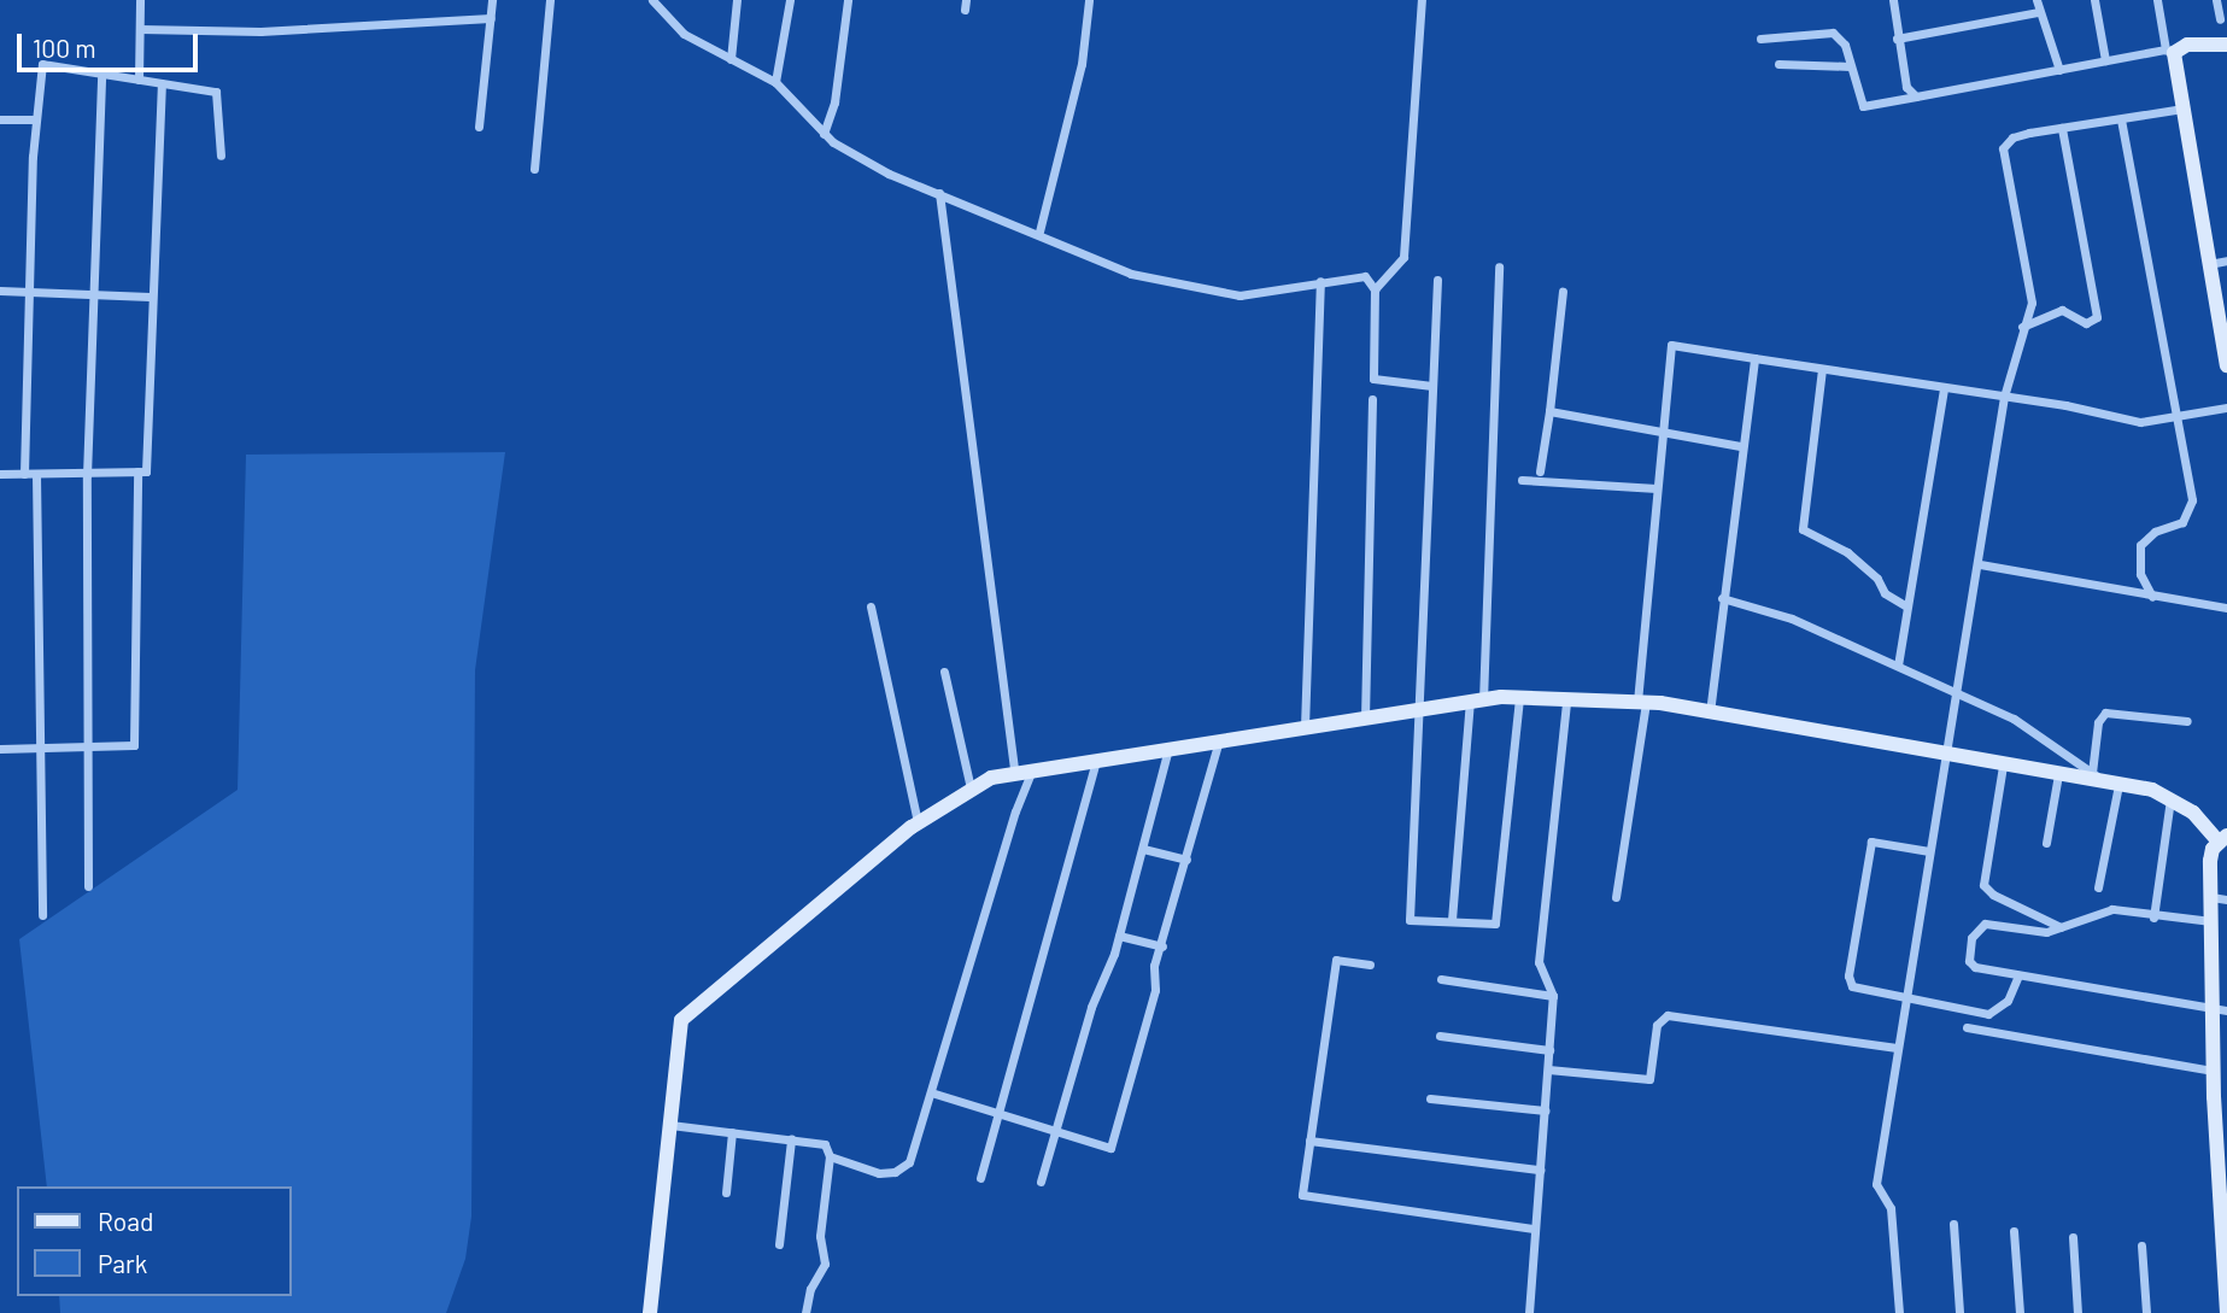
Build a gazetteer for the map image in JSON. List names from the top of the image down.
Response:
{
  "legend": ["Road", "Park"],
  "scale_bar": "100 m"
}
